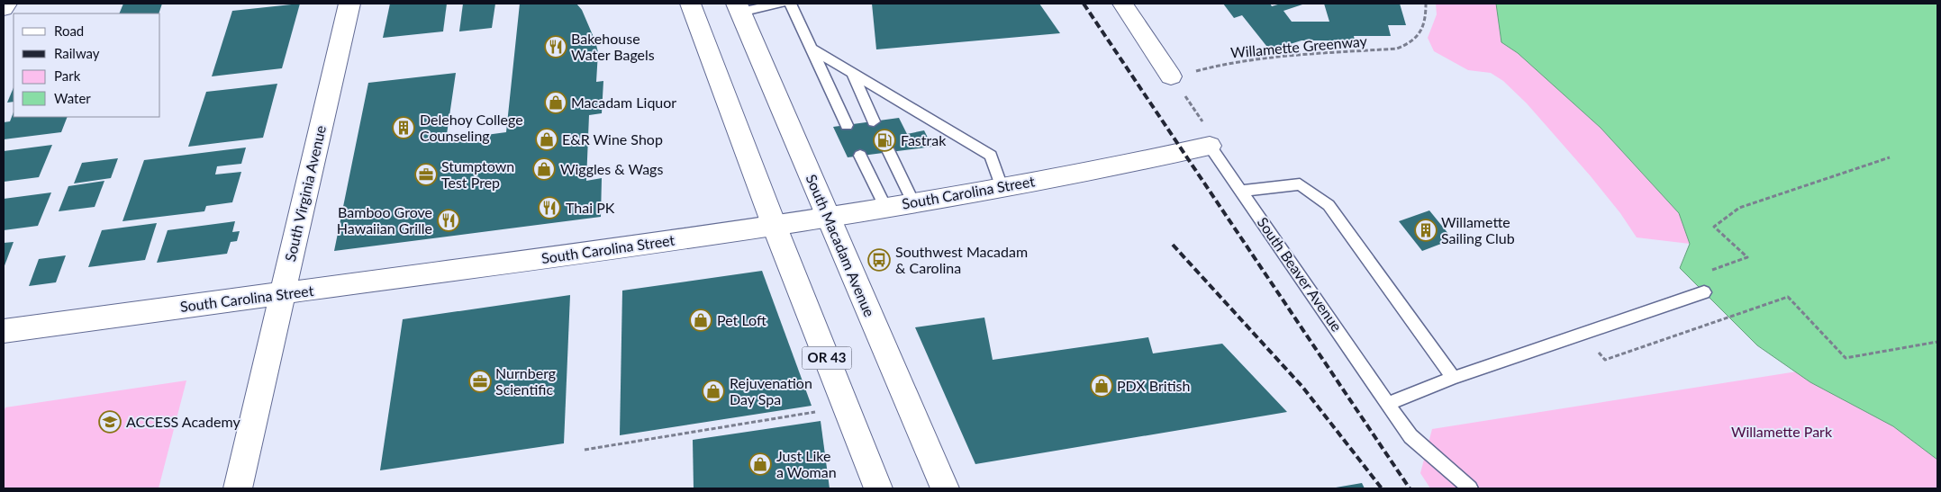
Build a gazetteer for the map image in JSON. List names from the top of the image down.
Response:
{
  "streets": {
    "street": [
      "South Carolina Street",
      "South Virginia Avenue",
      "South Macadam Avenue",
      "OR 43"
    ],
    "lane": ["South Beaver Avenue"],
    "path": ["Willamette Greenway"]
  },
  "crossings": [
    ["South Carolina Street", "South Virginia Avenue"],
    ["South Carolina Street", "South Macadam Avenue"],
    ["South Carolina Street", "South Beaver Avenue"],
    ["South Carolina Street", "OR 43"]
  ],
  "parks": ["Willamette Park"],
  "places": {
    "restaurant": ["Bakehouse Water Bagels", "Thai PK", "Bamboo Grove Hawaiian Grille"],
    "shop": [
      "Macadam Liquor",
      "E&R Wine Shop",
      "Wiggles & Wags",
      "Pet Loft",
      "PDX British",
      "Rejuvenation Day Spa",
      "Just Like a Woman"
    ],
    "building": ["Delehoy College Counseling", "Willamette Sailing Club"],
    "fuel station": ["Fastrak"],
    "office": ["Stumptown Test Prep", "Nurnberg Scientific"],
    "bus stop": ["Southwest Macadam & Carolina"],
    "school or university": ["ACCESS Academy"]
  },
  "legend": [
    "Road",
    "Railway",
    "Park",
    "Water"
  ]
}
